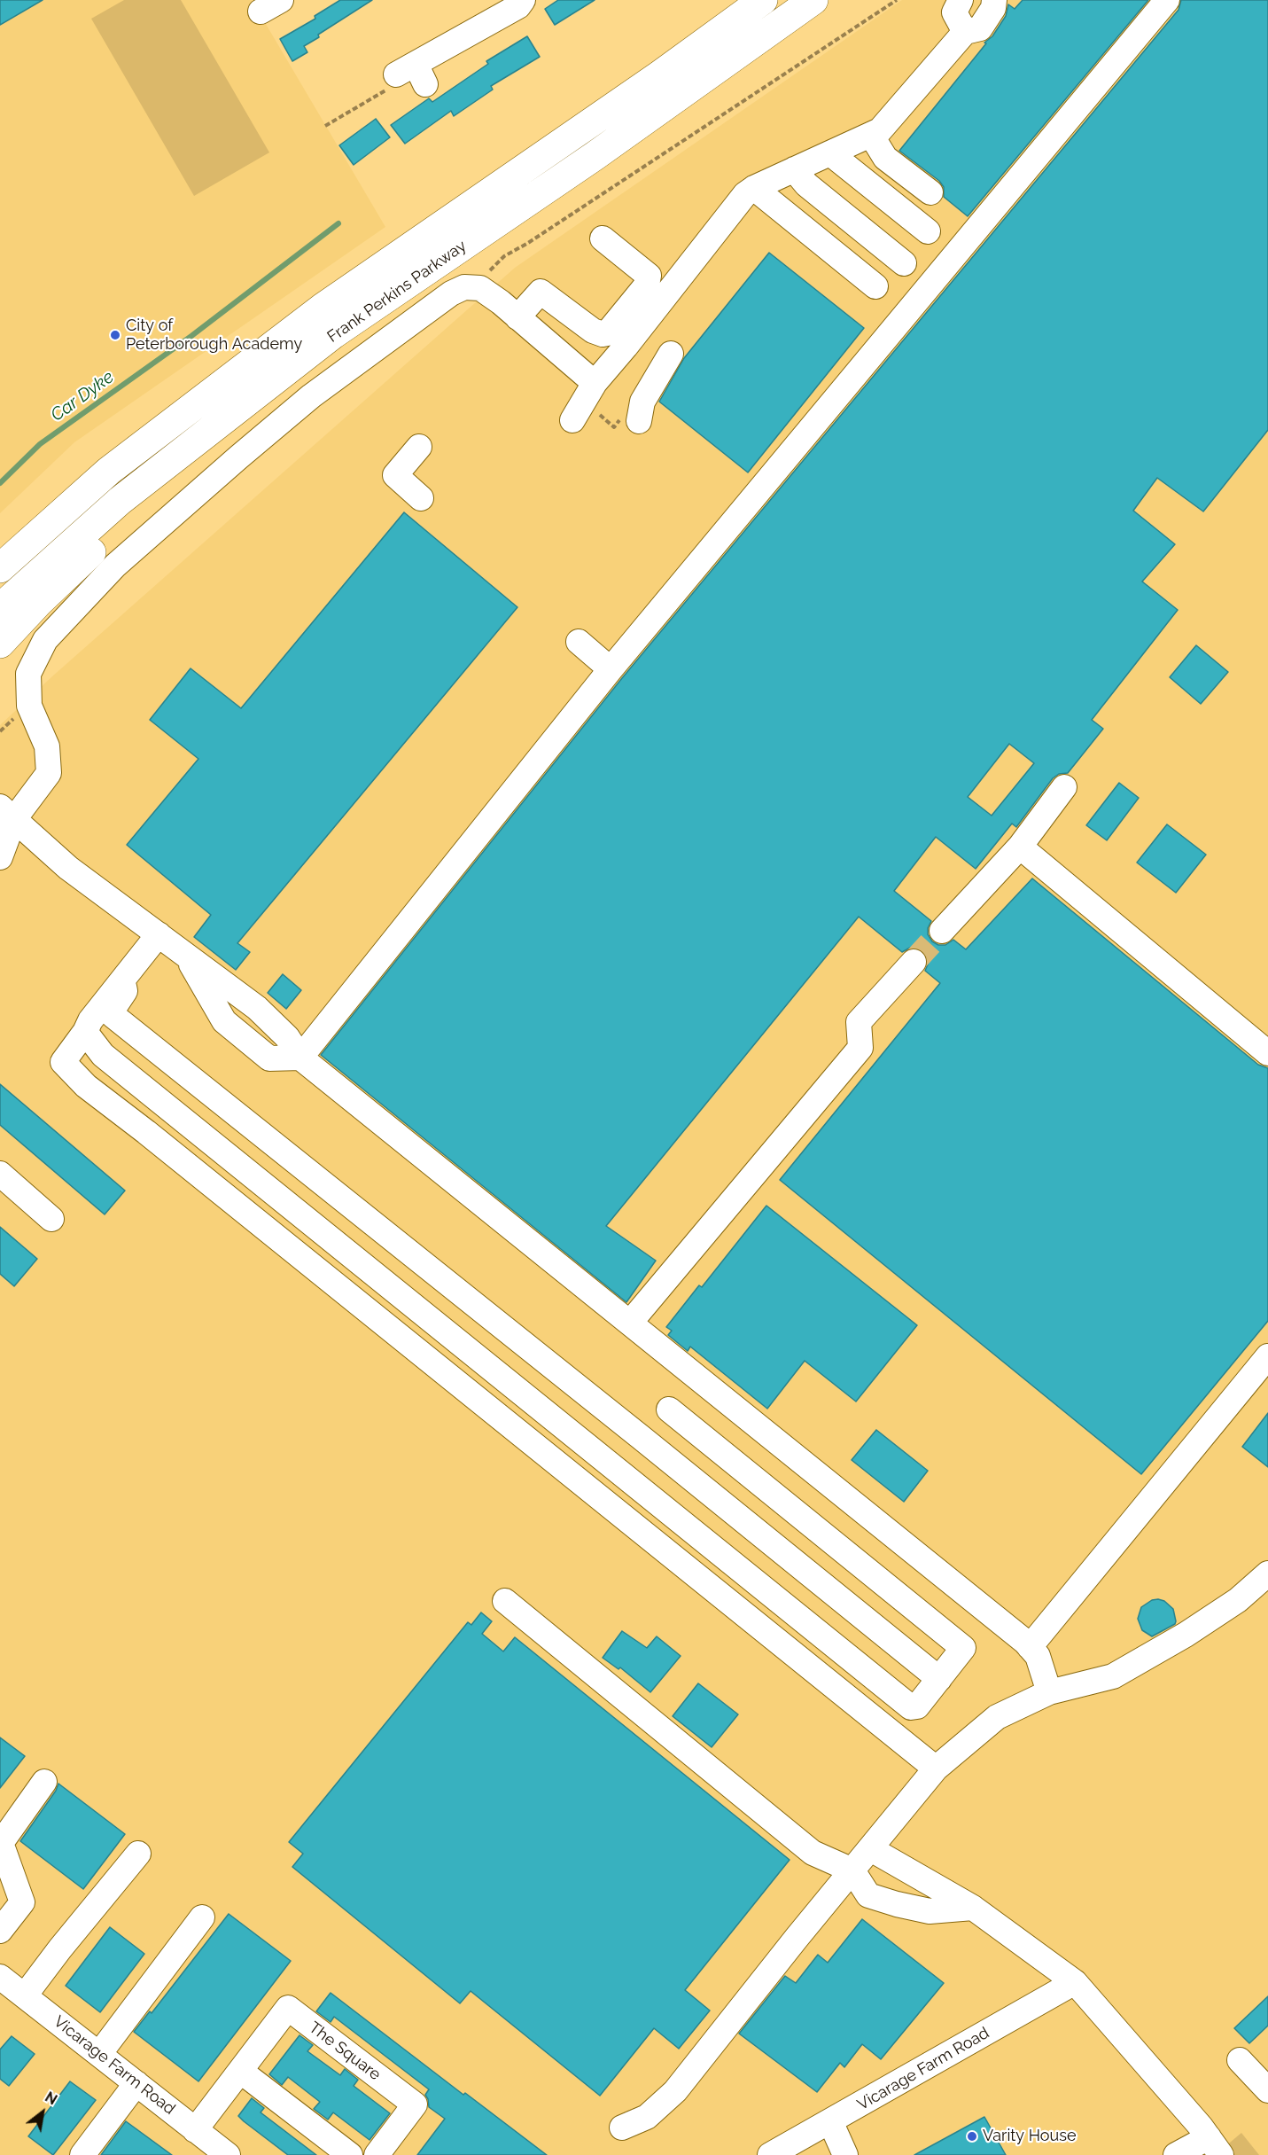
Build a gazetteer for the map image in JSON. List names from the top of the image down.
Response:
{
  "streets": {
    "highway": ["Frank Perkins Parkway"],
    "street": ["The Square", "Vicarage Farm Road"]
  },
  "crossings": [
    ["The Square", "Vicarage Farm Road"]
  ],
  "water": ["Car Dyke"],
  "places": ["City of Peterborough Academy", "Varity House"],
  "north": "top right"
}
